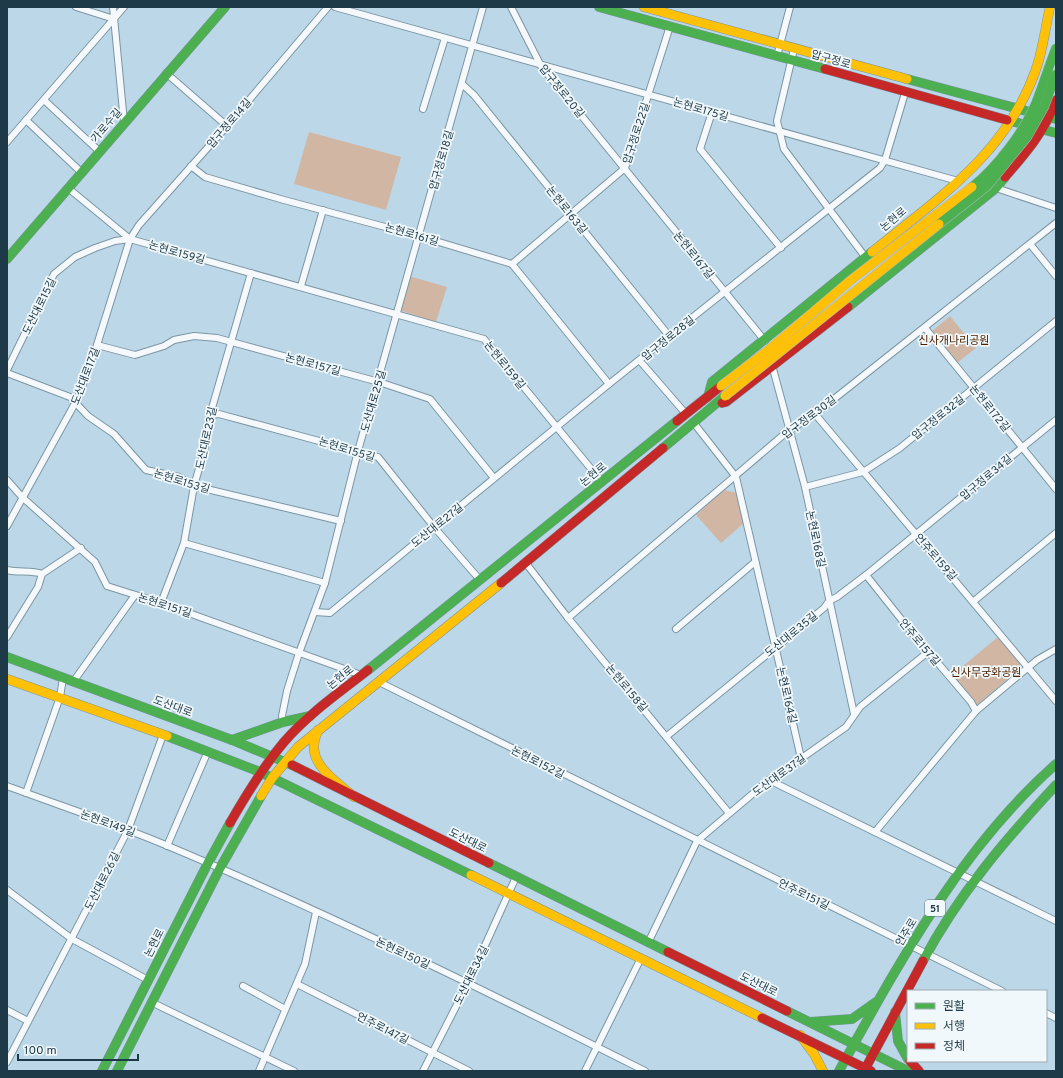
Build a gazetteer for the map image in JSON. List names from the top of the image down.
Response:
{
  "streets": {
    "main road": [
      "압구정로",
      "가로수길",
      "논현로",
      "도산대로",
      "51",
      "언주로"
    ],
    "street": [
      "압구정로20길",
      "논현로175길",
      "압구정로14길",
      "압구정로22길",
      "압구정로18길",
      "논현로163길",
      "논현로161길",
      "논현로159길",
      "논현로167길",
      "도산대로15길",
      "압구정로28길",
      "논현로157길",
      "도산대로17길",
      "도산대로25길",
      "논현로172길",
      "압구정로30길",
      "압구정로32길",
      "도산대로23길",
      "논현로155길",
      "압구정로34길",
      "논현로153길",
      "도산대로27길",
      "논현로168길",
      "언주로159길",
      "논현로151길",
      "도산대로35길",
      "언주로157길",
      "논현로158길",
      "논현로164길",
      "논현로152길",
      "도산대로37길",
      "논현로149길",
      "도산대로26길",
      "언주로151길",
      "논현로150길",
      "도산대로34길",
      "언주로147길"
    ]
  },
  "crossings": [
    ["압구정로", "압구정로22길"],
    ["압구정로", "논현로"],
    ["압구정로", "압구정로28길"],
    ["압구정로20길", "논현로175길"],
    ["압구정로20길", "압구정로22길"],
    ["압구정로20길", "논현로167길"],
    ["논현로175길", "압구정로22길"],
    ["논현로175길", "압구정로18길"],
    ["논현로175길", "논현로"],
    ["논현로175길", "압구정로28길"],
    ["압구정로14길", "논현로161길"],
    ["압구정로14길", "논현로159길"],
    ["압구정로14길", "도산대로15길"],
    ["압구정로14길", "도산대로17길"],
    ["가로수길", "논현로159길"],
    ["압구정로22길", "논현로163길"],
    ["압구정로22길", "논현로161길"],
    ["압구정로22길", "논현로167길"],
    ["압구정로18길", "논현로163길"],
    ["압구정로18길", "논현로161길"],
    ["압구정로18길", "논현로159길"],
    ["압구정로18길", "도산대로25길"],
    ["논현로163길", "압구정로28길"],
    ["논현로", "논현로159길"],
    ["논현로", "논현로167길"],
    ["논현로", "논현로155길"],
    ["논현로", "논현로151길"],
    ["논현로", "도산대로"],
    ["논현로", "논현로149길"],
    ["논현로", "논현로150길"],
    ["논현로159길", "도산대로15길"],
    ["논현로159길", "압구정로28길"],
    ["논현로159길", "도산대로17길"],
    ["논현로159길", "도산대로25길"],
    ["논현로159길", "도산대로23길"],
    ["논현로159길", "도산대로27길"],
    ["논현로167길", "압구정로28길"],
    ["도산대로15길", "도산대로17길"],
    ["도산대로15길", "논현로153길"],
    ["압구정로28길", "도산대로27길"],
    ["논현로157길", "도산대로17길"],
    ["논현로157길", "도산대로25길"],
    ["논현로157길", "도산대로23길"],
    ["논현로157길", "도산대로27길"],
    ["도산대로17길", "논현로153길"],
    ["도산대로17길", "논현로151길"],
    ["도산대로25길", "논현로155길"],
    ["도산대로25길", "논현로153길"],
    ["도산대로25길", "도산대로27길"],
    ["도산대로25길", "논현로151길"],
    ["논현로172길", "압구정로30길"],
    ["논현로172길", "압구정로32길"],
    ["논현로172길", "압구정로34길"],
    ["압구정로30길", "논현로168길"],
    ["압구정로30길", "언주로159길"],
    ["압구정로30길", "논현로158길"],
    ["압구정로30길", "논현로164길"],
    ["압구정로32길", "논현로168길"],
    ["압구정로32길", "언주로159길"],
    ["도산대로23길", "논현로155길"],
    ["도산대로23길", "논현로153길"],
    ["도산대로23길", "논현로151길"],
    ["논현로155길", "도산대로27길"],
    ["압구정로34길", "언주로159길"],
    ["압구정로34길", "도산대로35길"],
    ["논현로168길", "도산대로35길"],
    ["논현로168길", "도산대로37길"],
    ["언주로159길", "도산대로35길"],
    ["도산대로35길", "언주로157길"],
    ["도산대로35길", "논현로158길"],
    ["도산대로35길", "논현로164길"],
    ["언주로157길", "도산대로37길"],
    ["논현로158길", "도산대로37길"],
    ["논현로164길", "도산대로37길"],
    ["도산대로", "도산대로37길"],
    ["도산대로", "51"],
    ["도산대로", "언주로"],
    ["도산대로", "도산대로34길"],
    ["논현로152길", "도산대로37길"],
    ["논현로152길", "언주로151길"],
    ["도산대로37길", "언주로151길"],
    ["논현로149길", "도산대로26길"],
    ["논현로149길", "논현로150길"],
    ["언주로151길", "51"],
    ["언주로151길", "언주로"],
    ["논현로150길", "도산대로34길"],
    ["도산대로34길", "언주로147길"]
  ],
  "parks": ["신사개나리공원", "신사무궁화공원"],
  "legend": ["원활", "서행", "정체"],
  "scale_bar": "100 m"
}
